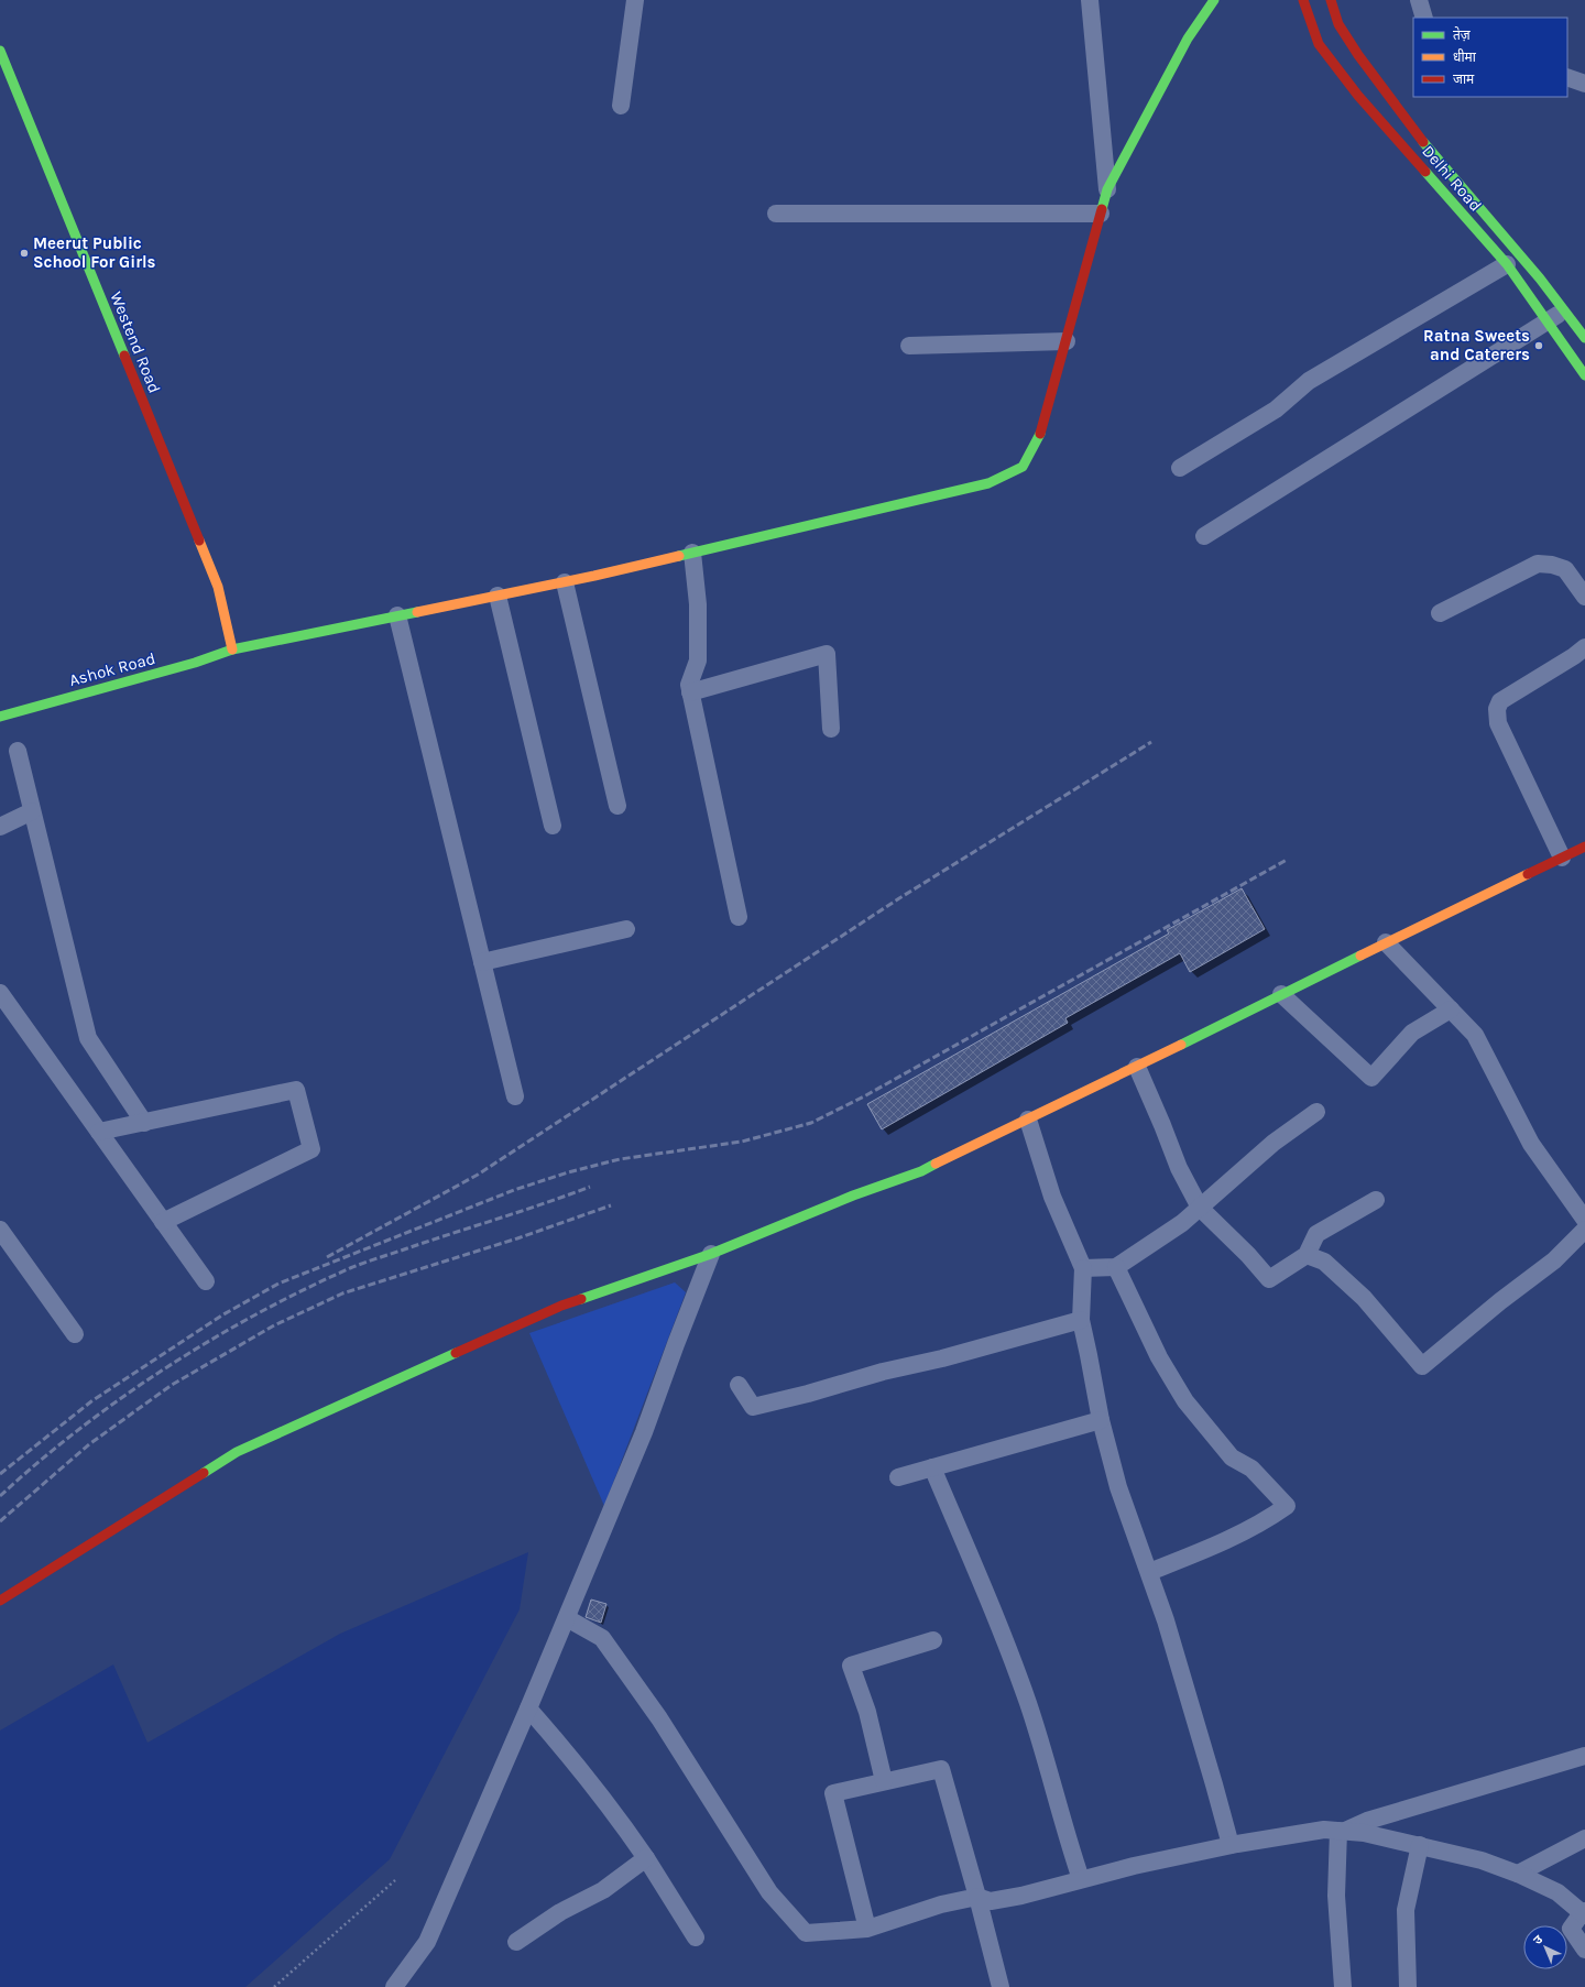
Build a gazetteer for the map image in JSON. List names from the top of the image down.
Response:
{
  "streets": {
    "street": ["Delhi Road", "Westend Road", "Ashok Road"]
  },
  "crossings": [
    ["Westend Road", "Ashok Road"]
  ],
  "places": ["Meerut Public School For Girls", "Ratna Sweets and Caterers"],
  "legend": ["तेज़", "धीमा", "जाम"],
  "north": "top left"
}
